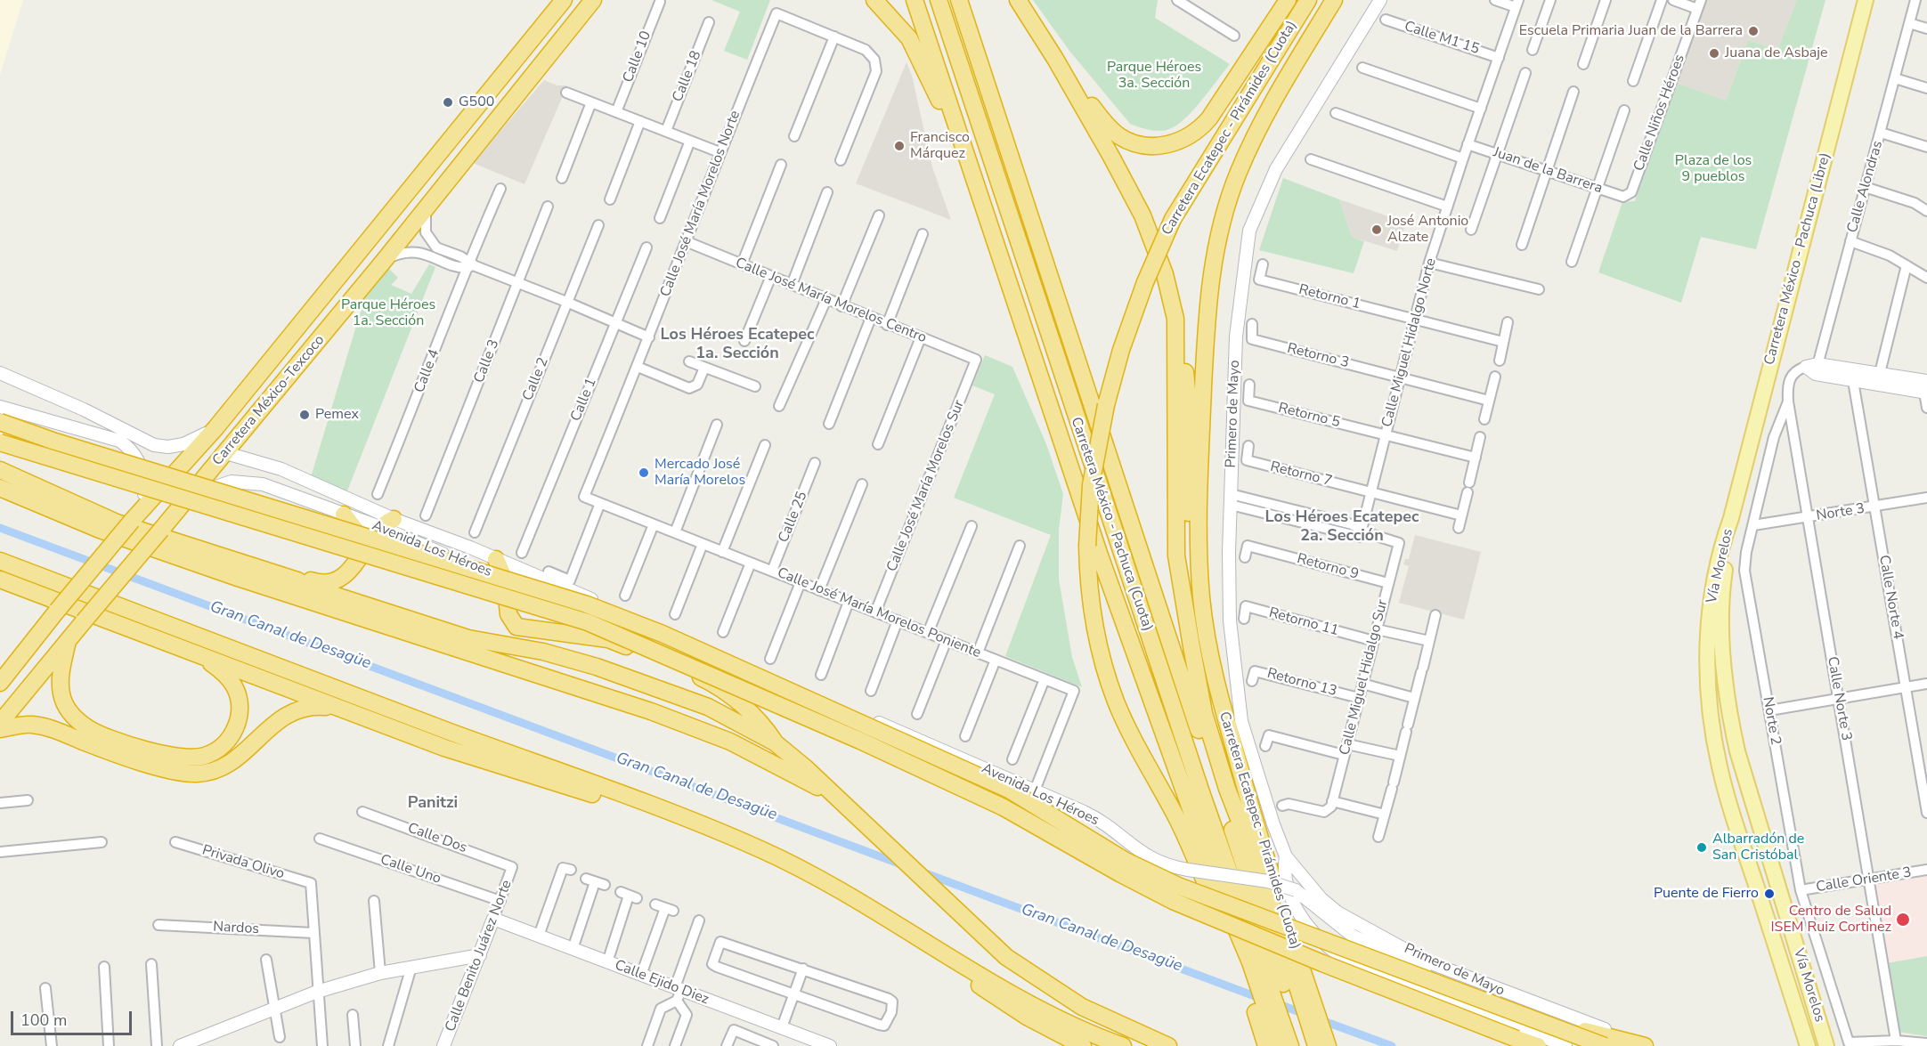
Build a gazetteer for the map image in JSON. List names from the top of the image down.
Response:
{
  "streets": {
    "highway": ["Carretera Ecatepec - Pirámides (Cuota)", "Carretera México-Texcoco", "Carretera México - Pachuca (Cuota)"],
    "main road": [
      "Carretera México - Pachuca (Libre)",
      "Primero de Mayo",
      "Avenida Los Héroes",
      "Vía Morelos",
      "Calle Benito Juárez Norte",
      "Calle Ejido Diez"
    ],
    "street": [
      "Calle M1 15",
      "Calle 10",
      "Calle 18",
      "Calle Niños Héroes",
      "Juan de la Barrera",
      "Calle Alondras",
      "Calle José María Morelos Norte",
      "Retorno 1",
      "Calle José María Morelos Centro",
      "Calle Miguel Hidalgo Norte",
      "Retorno 3",
      "Calle 3",
      "Calle 4",
      "Calle 2",
      "Calle 1",
      "Retorno 5",
      "Retorno 7",
      "Calle José María Morelos Sur",
      "Norte 3",
      "Calle 25",
      "Retorno 9",
      "Calle Norte 4",
      "Calle José María Morelos Poniente",
      "Retorno 11",
      "Calle Miguel Hidalgo Sur",
      "Retorno 13",
      "Calle Norte 3",
      "Norte 2",
      "Calle Dos",
      "Privada Olivo",
      "Calle Uno",
      "Calle Oriente 3",
      "Nardos"
    ]
  },
  "crossings": [
    ["Calle M1 15", "Calle Miguel Hidalgo Norte"],
    ["Calle Niños Héroes", "Juan de la Barrera"],
    ["Carretera Ecatepec - Pirámides (Cuota)", "Carretera México - Pachuca (Cuota)"],
    ["Juan de la Barrera", "Calle Miguel Hidalgo Norte"],
    ["Calle Alondras", "Calle Norte 3"],
    ["Calle José María Morelos Norte", "Calle José María Morelos Centro"],
    ["Calle José María Morelos Norte", "Calle José María Morelos Poniente"],
    ["Carretera México - Pachuca (Libre)", "Vía Morelos"],
    ["Retorno 1", "Calle Miguel Hidalgo Norte"],
    ["Calle José María Morelos Centro", "Calle José María Morelos Sur"],
    ["Calle Miguel Hidalgo Norte", "Retorno 3"],
    ["Calle Miguel Hidalgo Norte", "Retorno 5"],
    ["Calle Miguel Hidalgo Norte", "Retorno 7"],
    ["Calle Miguel Hidalgo Norte", "Calle Miguel Hidalgo Sur"],
    ["Carretera México-Texcoco", "Avenida Los Héroes"],
    ["Calle José María Morelos Sur", "Calle José María Morelos Poniente"],
    ["Norte 3", "Calle Norte 4"],
    ["Norte 3", "Calle Norte 3"],
    ["Norte 3", "Norte 2"],
    ["Calle 25", "Calle José María Morelos Poniente"],
    ["Avenida Los Héroes", "Calle José María Morelos Poniente"],
    ["Retorno 9", "Calle Miguel Hidalgo Sur"],
    ["Retorno 11", "Calle Miguel Hidalgo Sur"],
    ["Calle Miguel Hidalgo Sur", "Retorno 13"],
    ["Calle Norte 3", "Norte 2"],
    ["Calle Norte 3", "Calle Oriente 3"],
    ["Norte 2", "Calle Oriente 3"],
    ["Calle Dos", "Calle Benito Juárez Norte"],
    ["Privada Olivo", "Nardos"],
    ["Calle Uno", "Calle Benito Juárez Norte"],
    ["Calle Benito Juárez Norte", "Calle Ejido Diez"]
  ],
  "districts": ["Los Héroes Ecatepec 1a. Sección", "Los Héroes Ecatepec 2a. Sección", "Panitzi"],
  "water": ["Gran Canal de Desagüe"],
  "parks": ["Parque Héroes 3a. Sección", "Plaza de los 9 pueblos", "Parque Héroes 1a. Sección"],
  "places": [
    "Escuela Primaria Juan de la Barrera",
    "Juana de Asbaje",
    "G500",
    "Francisco Márquez",
    "José Antonio Alzate",
    "Pemex",
    "Mercado José María Morelos",
    "Albarradón de San Cristóbal",
    "Puente de Fierro",
    "Centro de Salud ISEM Ruiz Cortinez"
  ],
  "scale_bar": "100 m"
}
